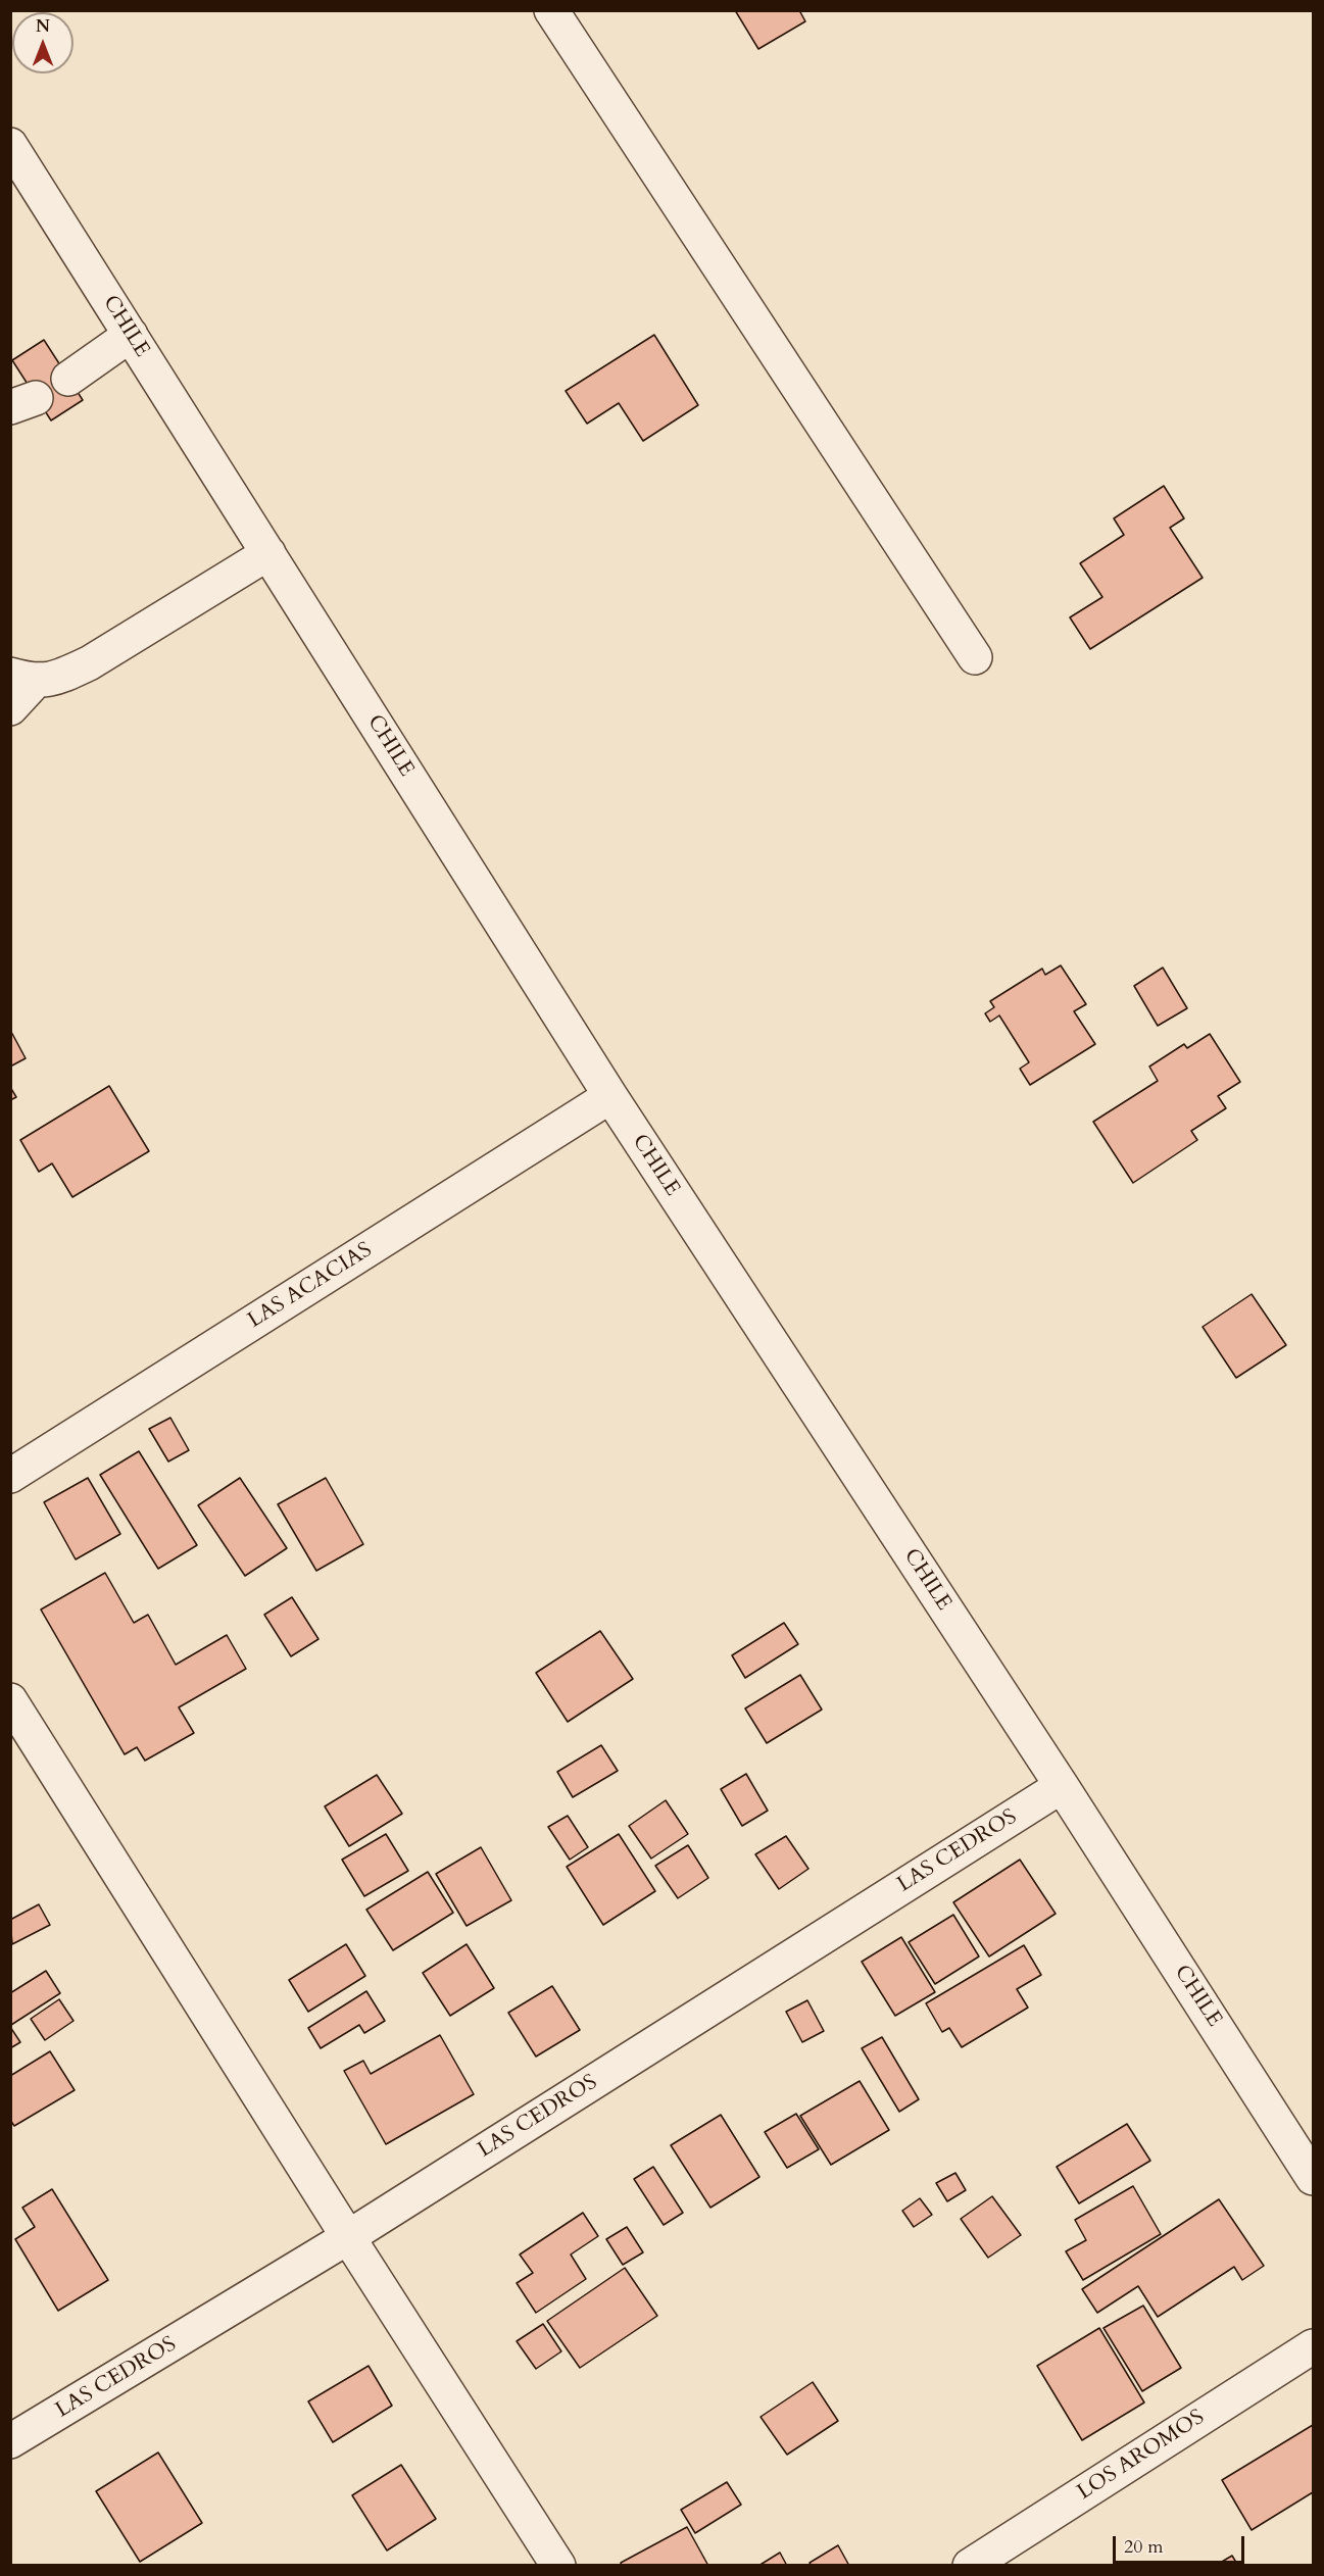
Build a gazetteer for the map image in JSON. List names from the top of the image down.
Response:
{
  "streets": {
    "street": [
      "CHILE",
      "LAS ACACIAS",
      "LAS CEDROS",
      "LOS AROMOS"
    ]
  },
  "crossings": [
    ["CHILE", "LAS ACACIAS"],
    ["CHILE", "LAS CEDROS"]
  ],
  "scale_bar": "20 m",
  "north": "top"
}
